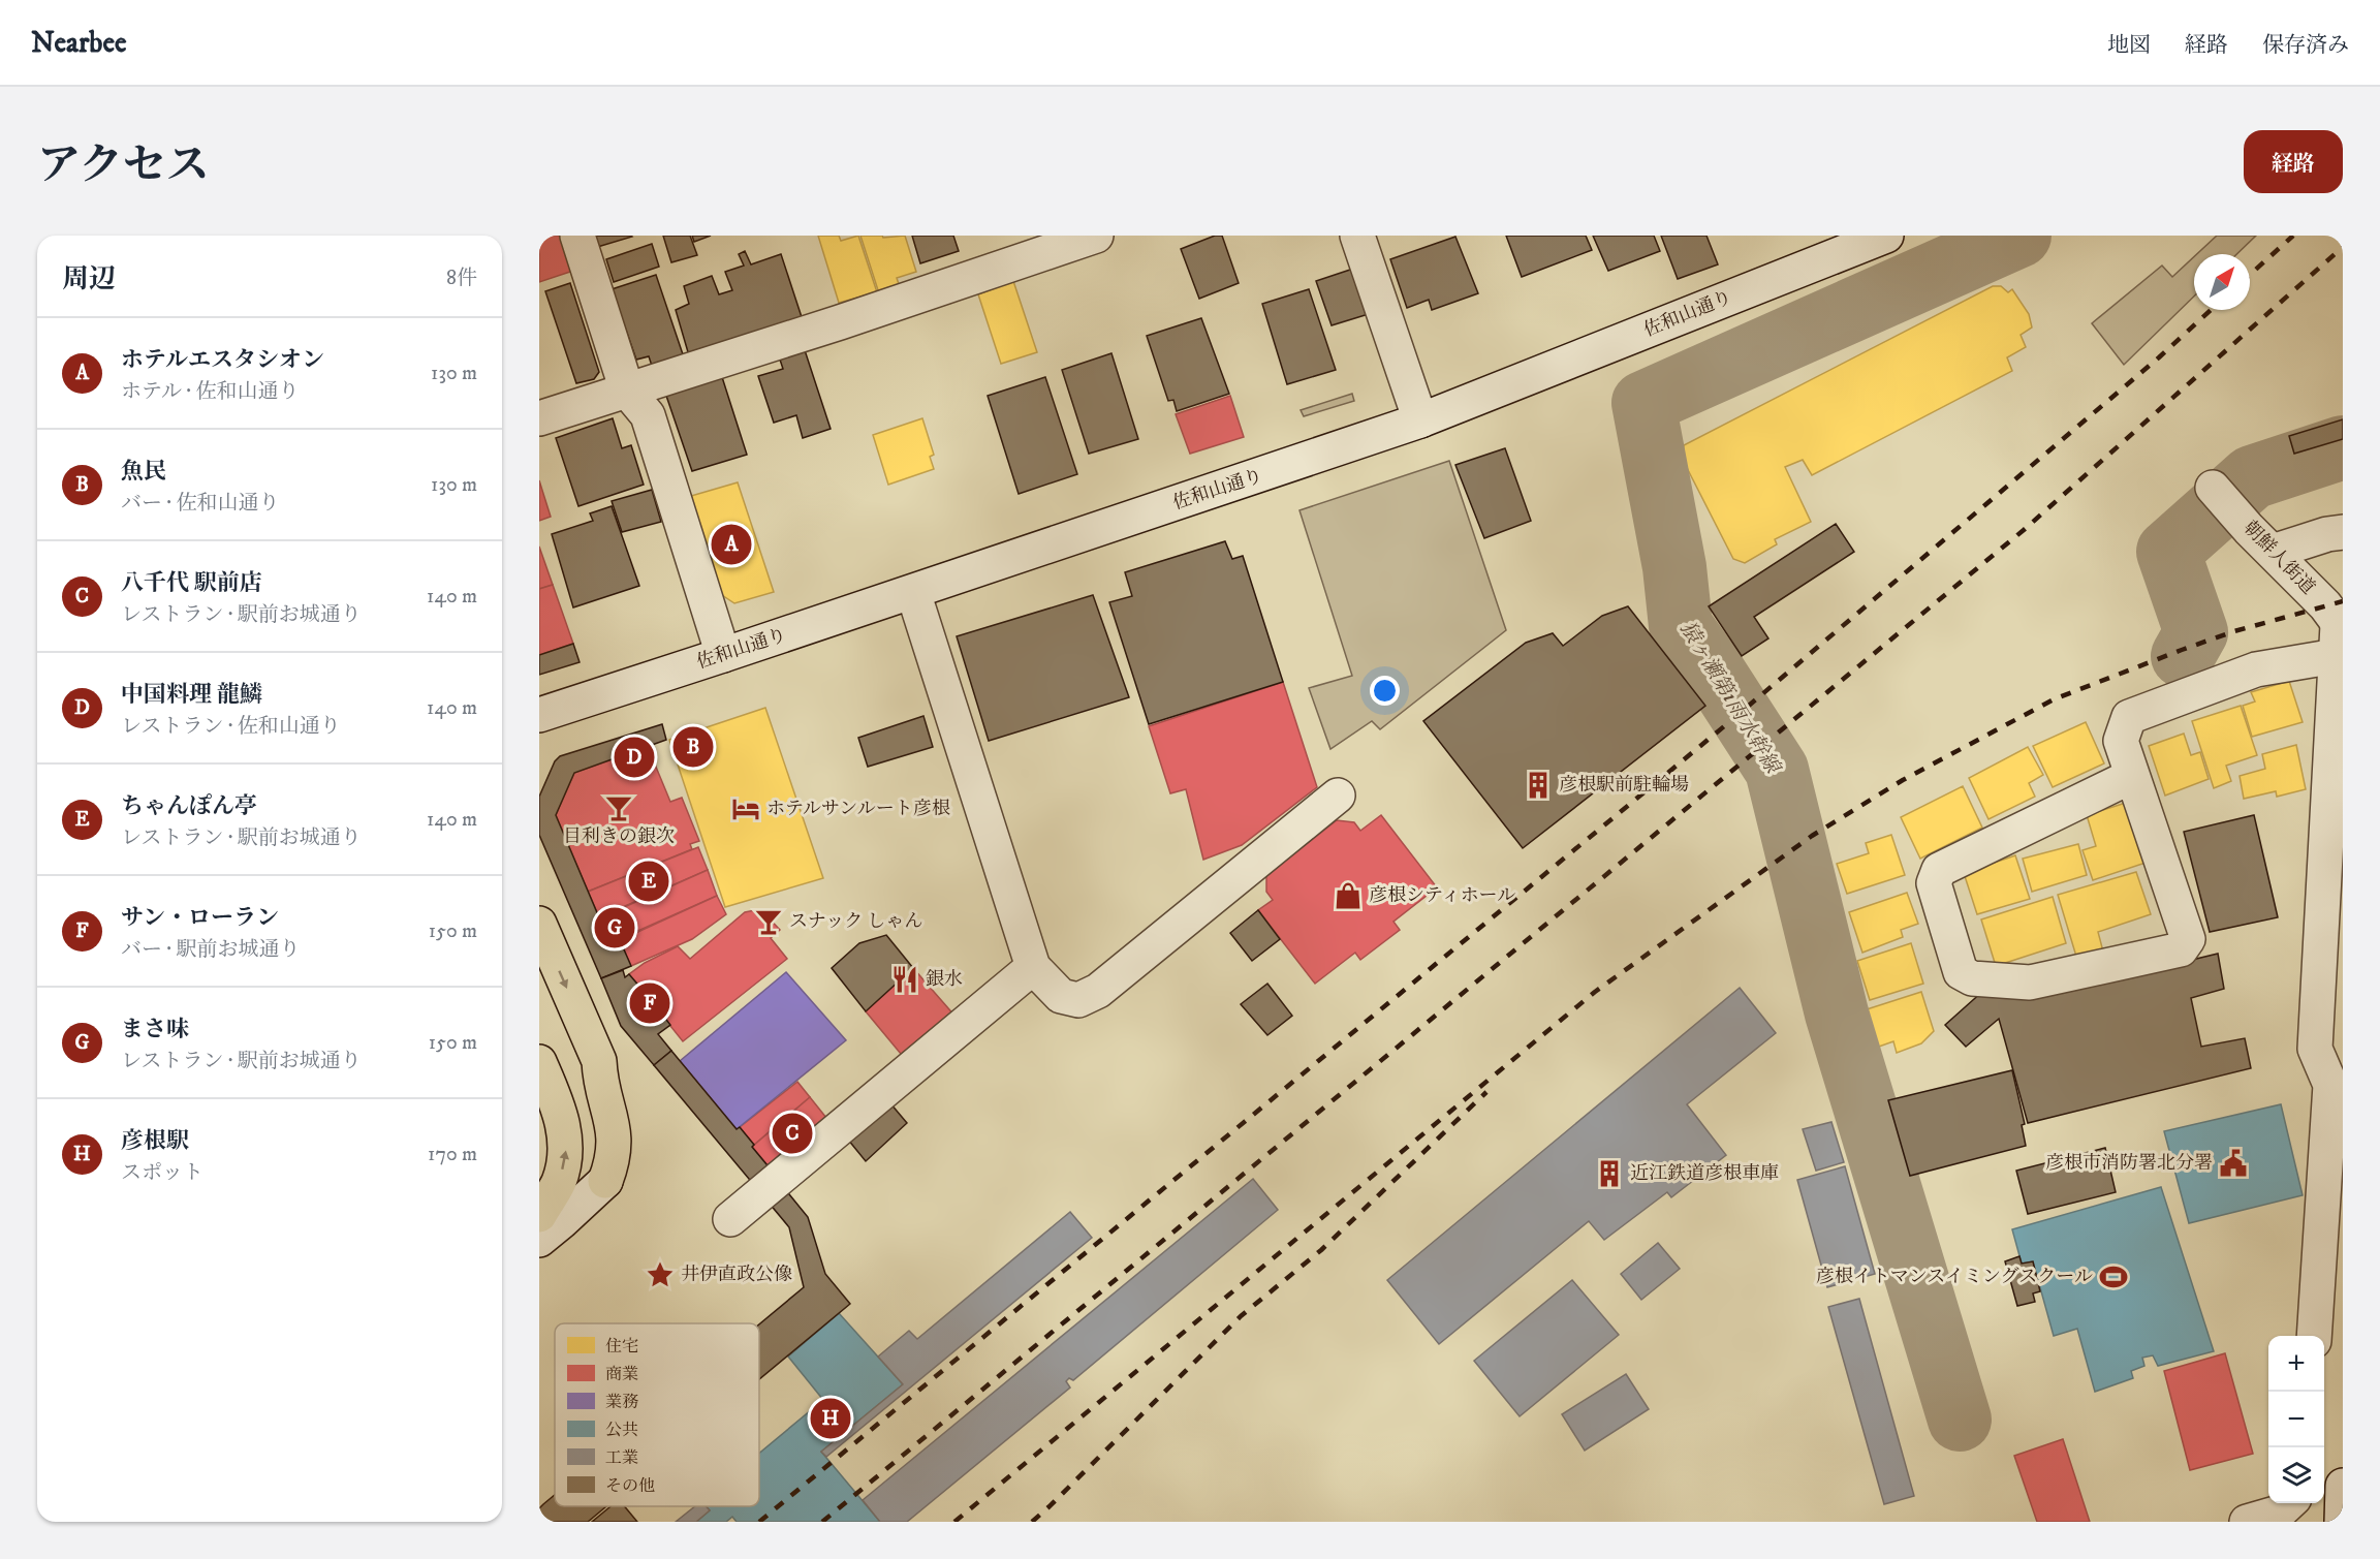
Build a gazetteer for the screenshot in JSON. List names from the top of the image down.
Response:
{
  "streets": {
    "street": ["佐和山通り", "朝鮮人街道"]
  },
  "water": ["猿ヶ瀬第1雨水幹線"],
  "places": {
    "building": ["彦根駅前駐輪場", "近江鉄道彦根車庫"],
    "bar": ["目利きの銀次", "スナック しゃん"],
    "hotel": ["ホテルサンルート彦根"],
    "shop": ["彦根シティホール"],
    "restaurant": ["銀水"],
    "public building": ["彦根市消防署北分署"],
    "place": ["井伊直政公像"],
    "sports": ["彦根イトマンスイミングスクール"]
  },
  "legend": [
    "住宅",
    "商業",
    "業務",
    "公共",
    "工業",
    "その他"
  ],
  "north": "top right",
  "page": {
    "header": "Nearbee",
    "nav": ["地図", "経路", "保存済み"],
    "title": "アクセス",
    "buttons": "経路",
    "heading": ["周辺", "8件"],
    "list": [
      {
        "mark": "A",
        "name": "ホテルエスタシオン",
        "note": "ホテル · 佐和山通り",
        "value": "130 m"
      },
      {
        "mark": "B",
        "name": "魚民",
        "note": "バー · 佐和山通り",
        "value": "130 m"
      },
      {
        "mark": "C",
        "name": "八千代 駅前店",
        "note": "レストラン · 駅前お城通り",
        "value": "140 m"
      },
      {
        "mark": "D",
        "name": "中国料理 龍鱗",
        "note": "レストラン · 佐和山通り",
        "value": "140 m"
      },
      {
        "mark": "E",
        "name": "ちゃんぽん亭",
        "note": "レストラン · 駅前お城通り",
        "value": "140 m"
      },
      {
        "mark": "F",
        "name": "サン・ローラン",
        "note": "バー · 駅前お城通り",
        "value": "150 m"
      },
      {
        "mark": "G",
        "name": "まさ味",
        "note": "レストラン · 駅前お城通り",
        "value": "150 m"
      },
      {
        "mark": "H",
        "name": "彦根駅",
        "note": "スポット",
        "value": "170 m"
      }
    ],
    "pins": [
      "A",
      "B",
      "D",
      "E",
      "G",
      "F",
      "C",
      "H"
    ],
    "map_buttons": ["+", "−"]
  }
}
